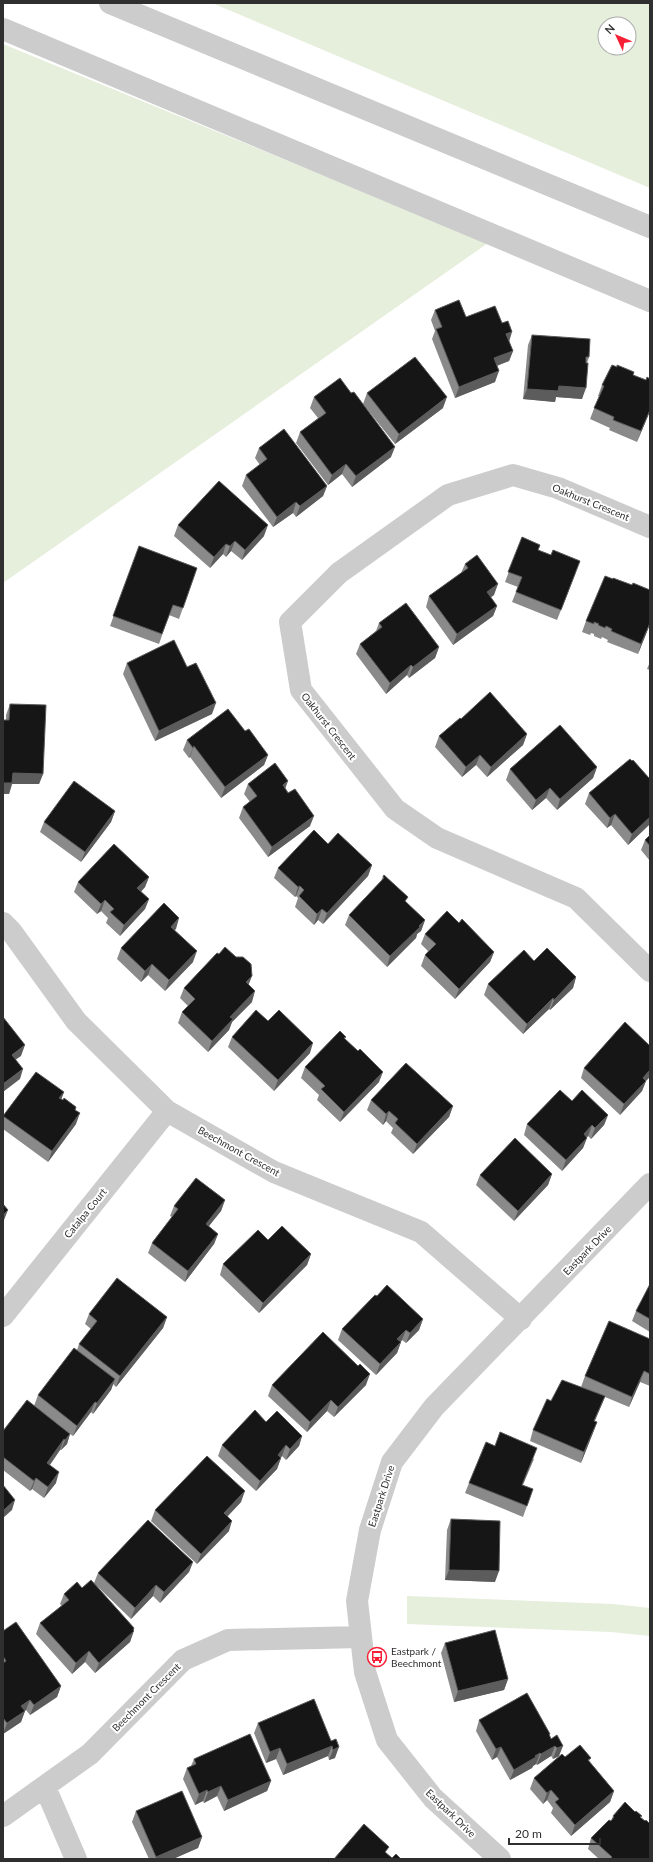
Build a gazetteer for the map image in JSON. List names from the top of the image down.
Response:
{
  "streets": {
    "street": [
      "Oakhurst Crescent",
      "Beechmont Crescent",
      "Catalpa Court",
      "Eastpark Drive"
    ]
  },
  "crossings": [
    ["Beechmont Crescent", "Catalpa Court"],
    ["Beechmont Crescent", "Eastpark Drive"]
  ],
  "places": {
    "bus stop": ["Eastpark / Beechmont"]
  },
  "scale_bar": "20 m",
  "north": "top left"
}
